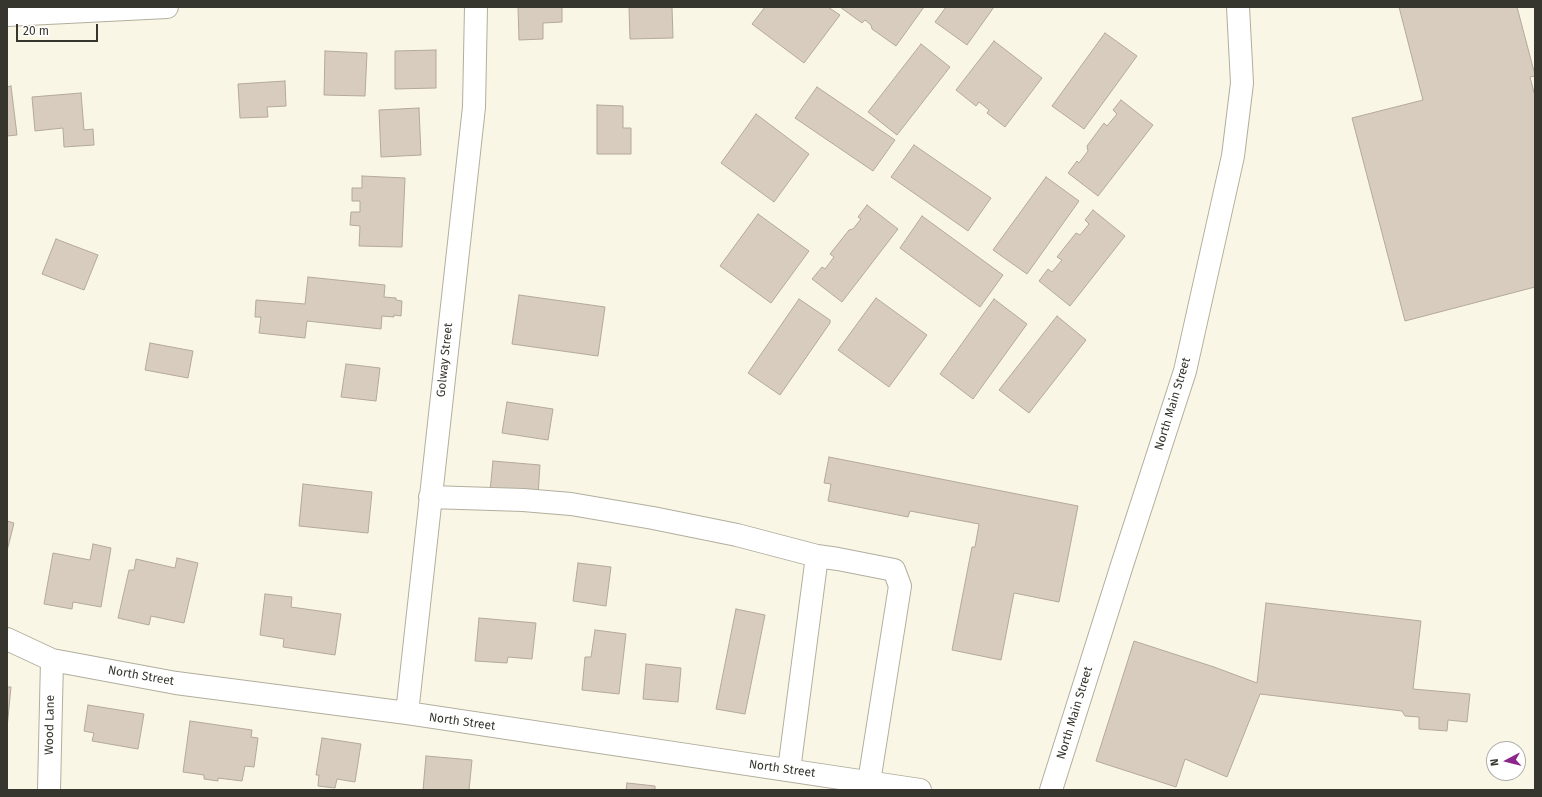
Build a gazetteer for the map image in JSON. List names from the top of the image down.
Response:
{
  "streets": {
    "street": [
      "Golway Street",
      "North Main Street",
      "North Street",
      "Wood Lane"
    ]
  },
  "crossings": [
    ["Golway Street", "North Street"],
    ["North Street", "Wood Lane"]
  ],
  "scale_bar": "20 m",
  "north": "left"
}
